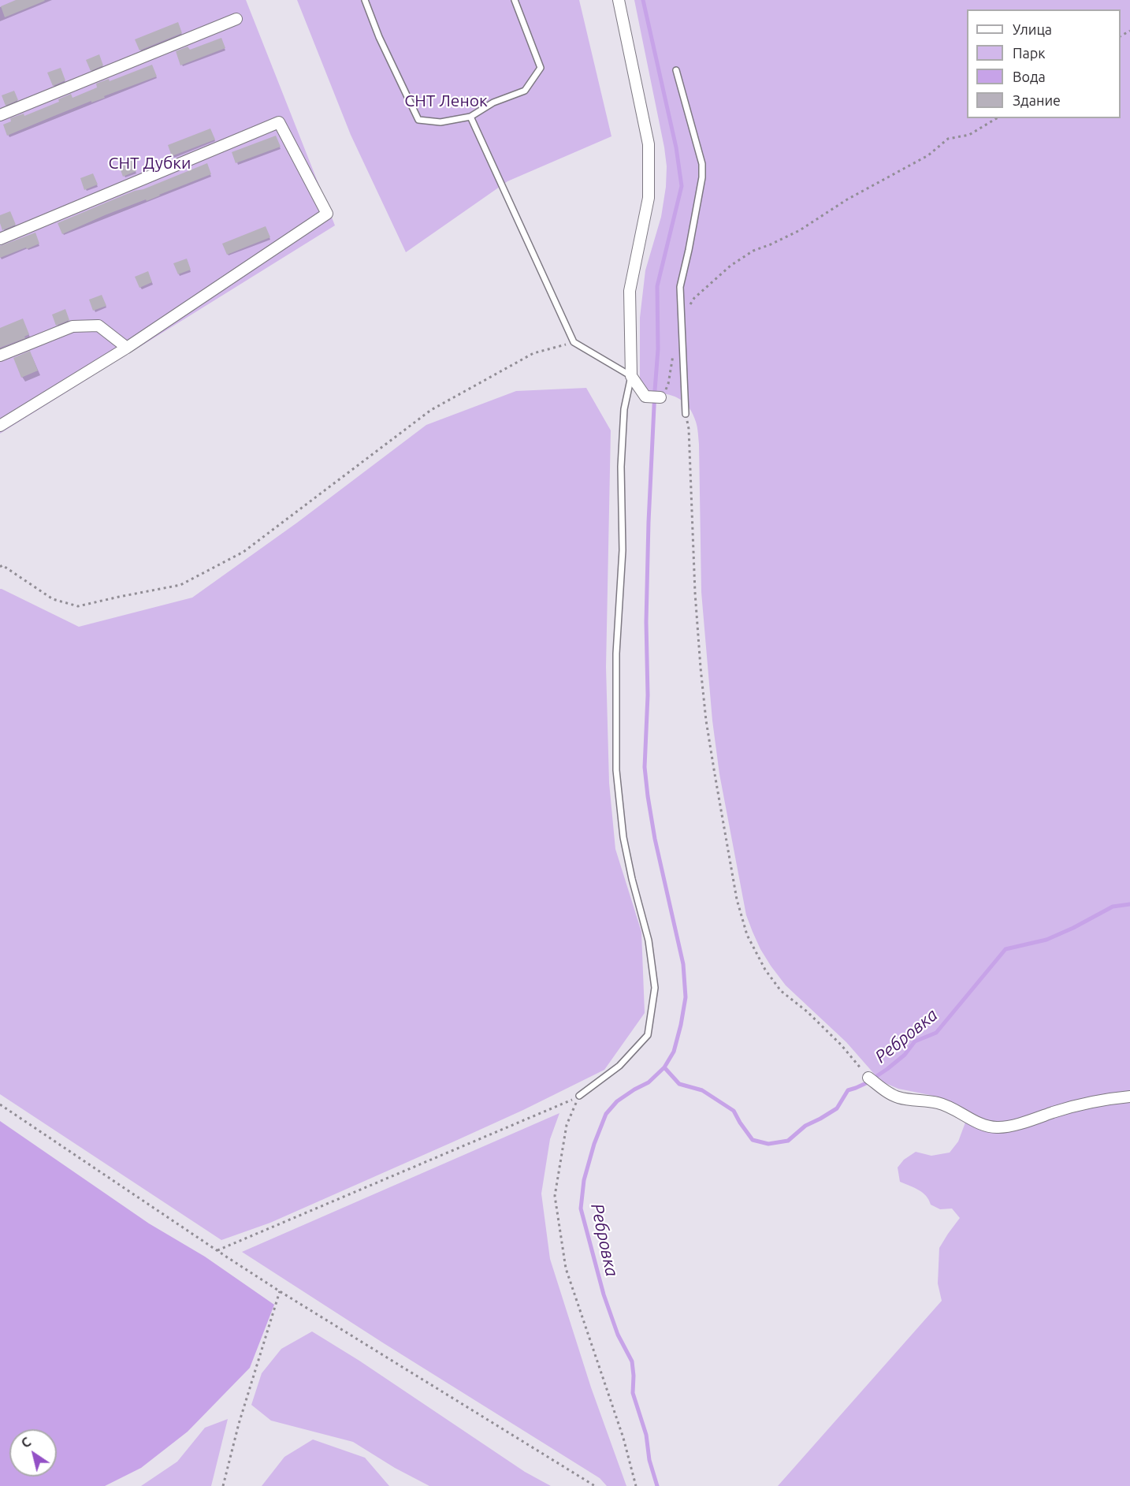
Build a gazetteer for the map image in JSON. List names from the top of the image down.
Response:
{
  "water": ["Ребровка"],
  "parks": ["СНТ Ленок", "СНТ Дубки"],
  "legend": [
    "Улица",
    "Парк",
    "Вода",
    "Здание"
  ],
  "north": "top left"
}
